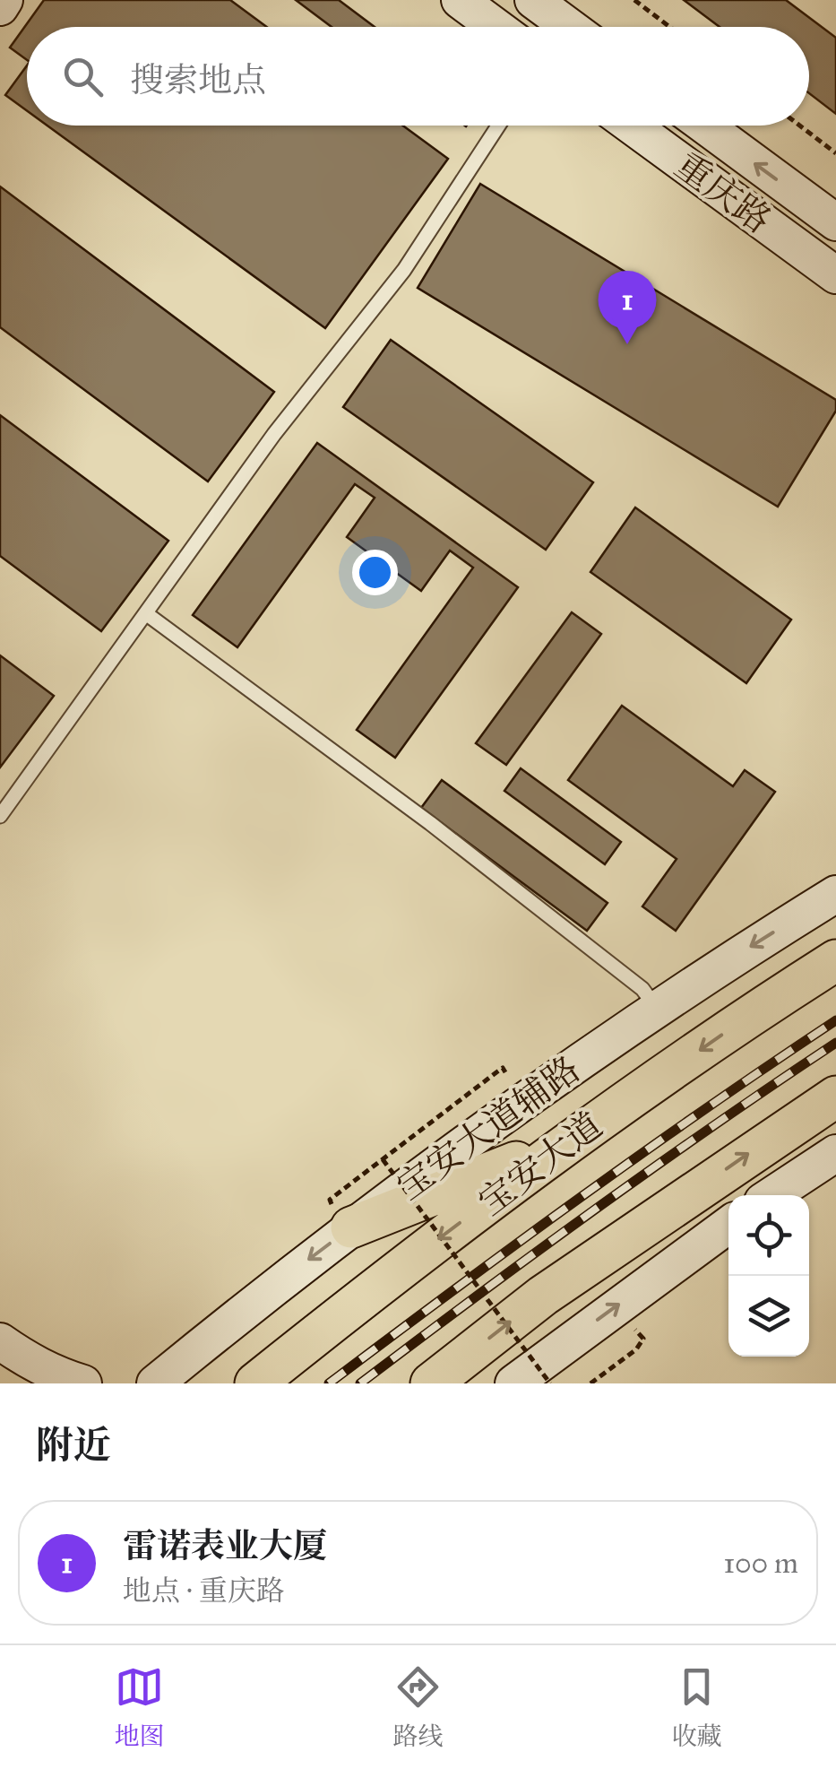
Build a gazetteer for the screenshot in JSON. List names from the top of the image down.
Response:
{
  "streets": {
    "main road": ["重庆路", "宝安大道辅路", "宝安大道"]
  },
  "page": {
    "search": "搜索地点",
    "pins": "1",
    "heading": "附近",
    "list": [
      {
        "mark": "1",
        "name": "雷诺表业大厦",
        "note": "地点 · 重庆路",
        "value": "100 m"
      }
    ],
    "nav": ["地图", "路线", "收藏"]
  }
}
